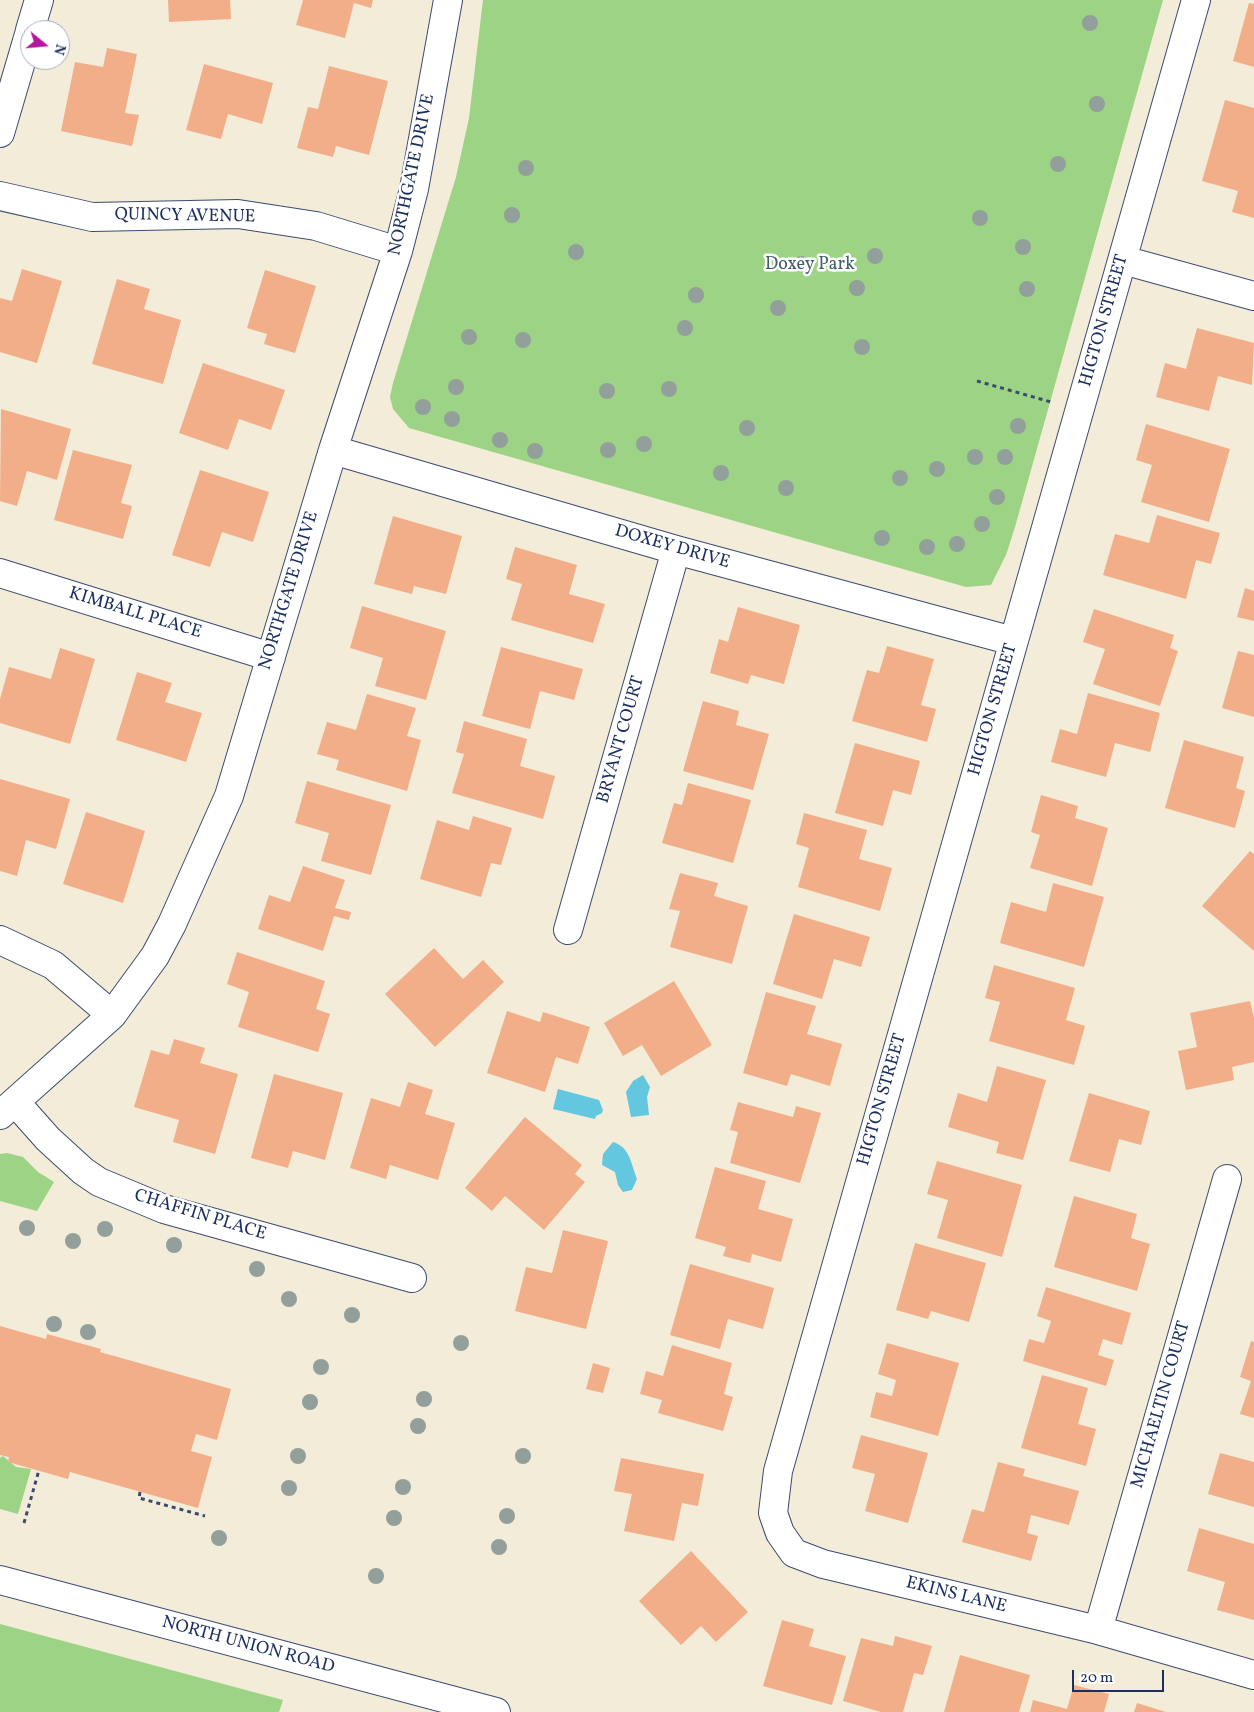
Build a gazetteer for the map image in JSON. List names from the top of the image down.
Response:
{
  "streets": {
    "street": [
      "NORTHGATE DRIVE",
      "QUINCY AVENUE",
      "HIGTON STREET",
      "DOXEY DRIVE",
      "KIMBALL PLACE",
      "BRYANT COURT",
      "CHAFFIN PLACE",
      "MICHAELTIN COURT",
      "EKINS LANE",
      "NORTH UNION ROAD"
    ]
  },
  "crossings": [
    ["NORTHGATE DRIVE", "QUINCY AVENUE"],
    ["NORTHGATE DRIVE", "DOXEY DRIVE"],
    ["NORTHGATE DRIVE", "KIMBALL PLACE"],
    ["NORTHGATE DRIVE", "CHAFFIN PLACE"],
    ["HIGTON STREET", "DOXEY DRIVE"],
    ["HIGTON STREET", "EKINS LANE"],
    ["DOXEY DRIVE", "BRYANT COURT"],
    ["MICHAELTIN COURT", "EKINS LANE"]
  ],
  "parks": ["Doxey Park"],
  "scale_bar": "20 m",
  "north": "right"
}
